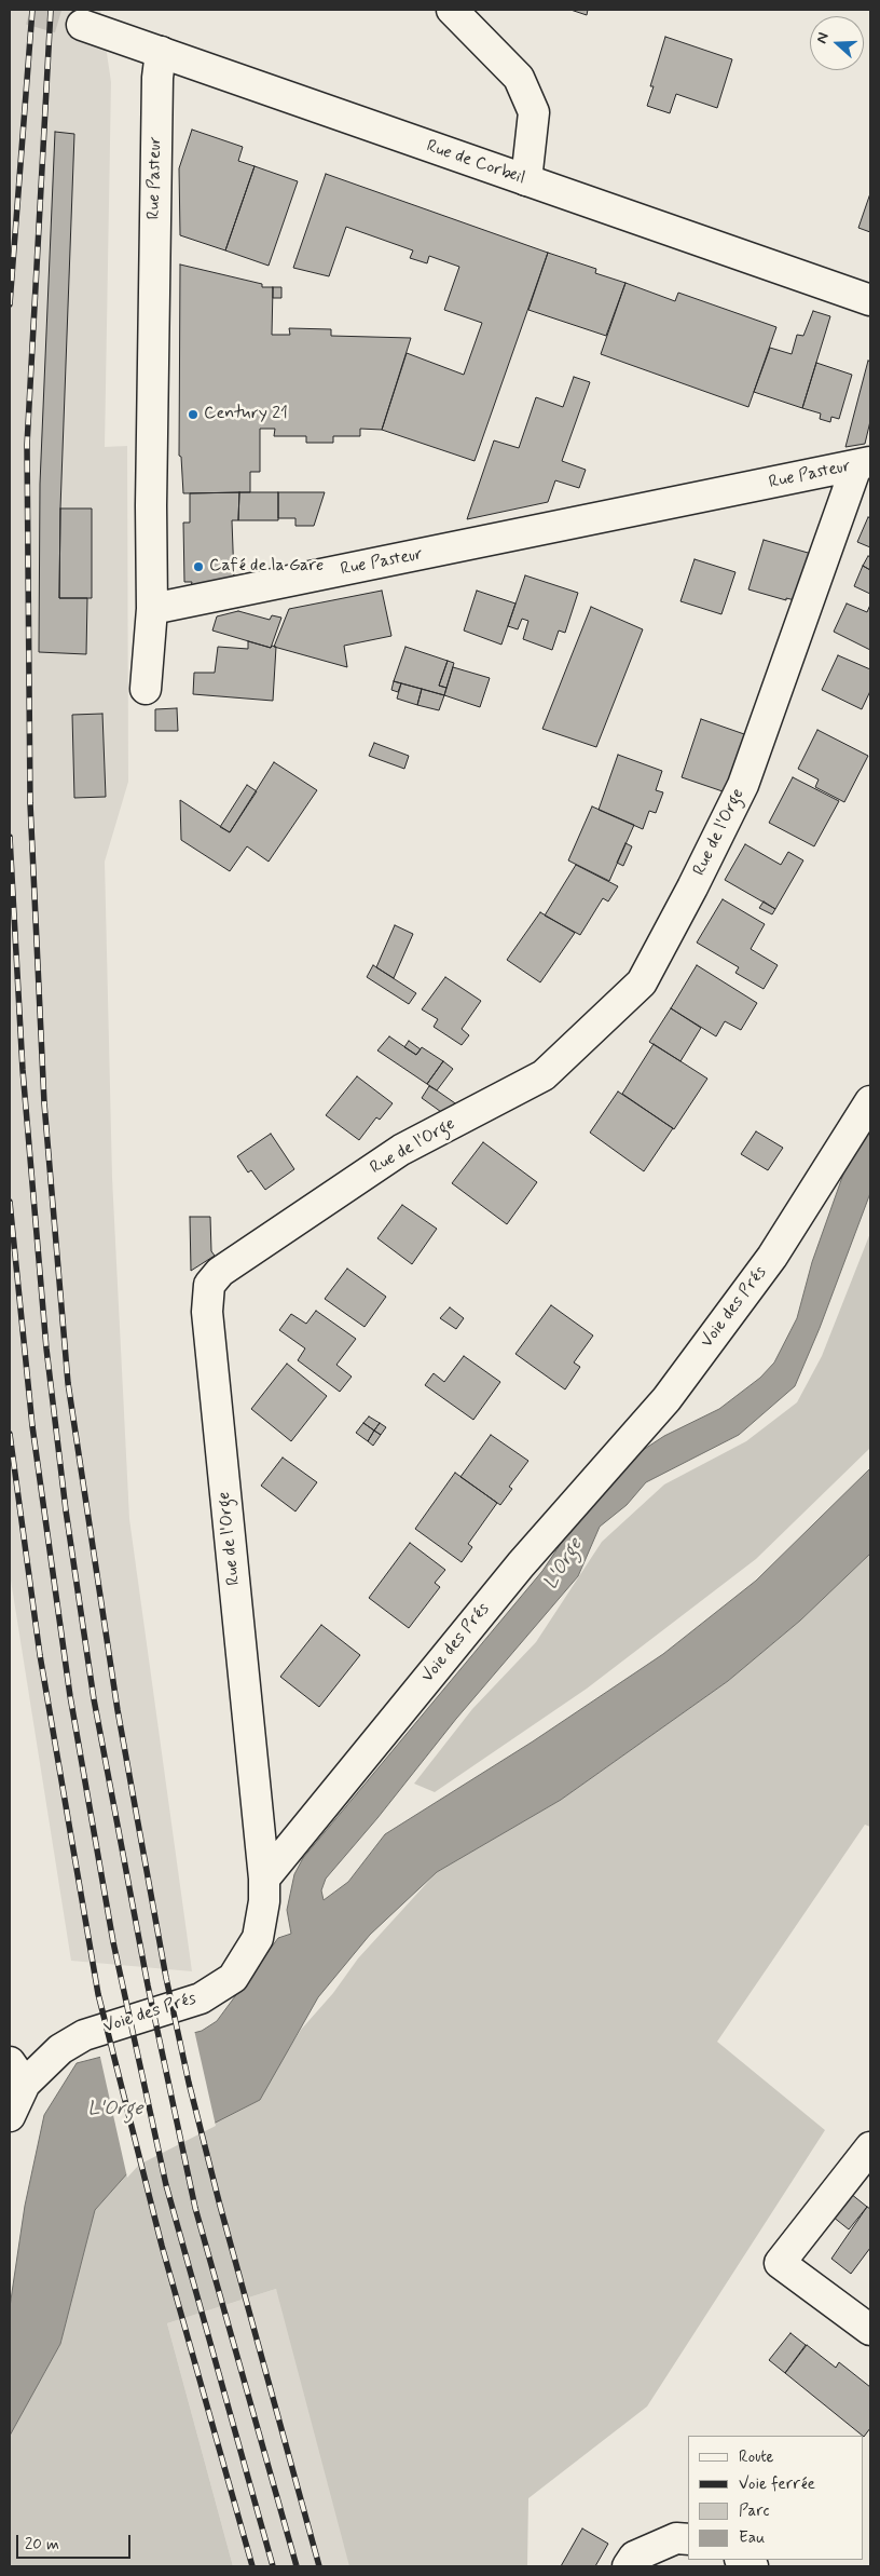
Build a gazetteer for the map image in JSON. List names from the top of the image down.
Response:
{
  "streets": {
    "street": [
      "Rue de Corbeil",
      "Rue Pasteur",
      "Rue de l'Orge",
      "Voie des Prés"
    ]
  },
  "crossings": [
    ["Rue de Corbeil", "Rue Pasteur"],
    ["Rue Pasteur", "Rue de l'Orge"],
    ["Rue de l'Orge", "Voie des Prés"]
  ],
  "water": ["L'Orge"],
  "places": ["Century 21", "Café de la Gare"],
  "legend": [
    "Route",
    "Voie ferrée",
    "Parc",
    "Eau"
  ],
  "scale_bar": "20 m",
  "north": "left"
}
